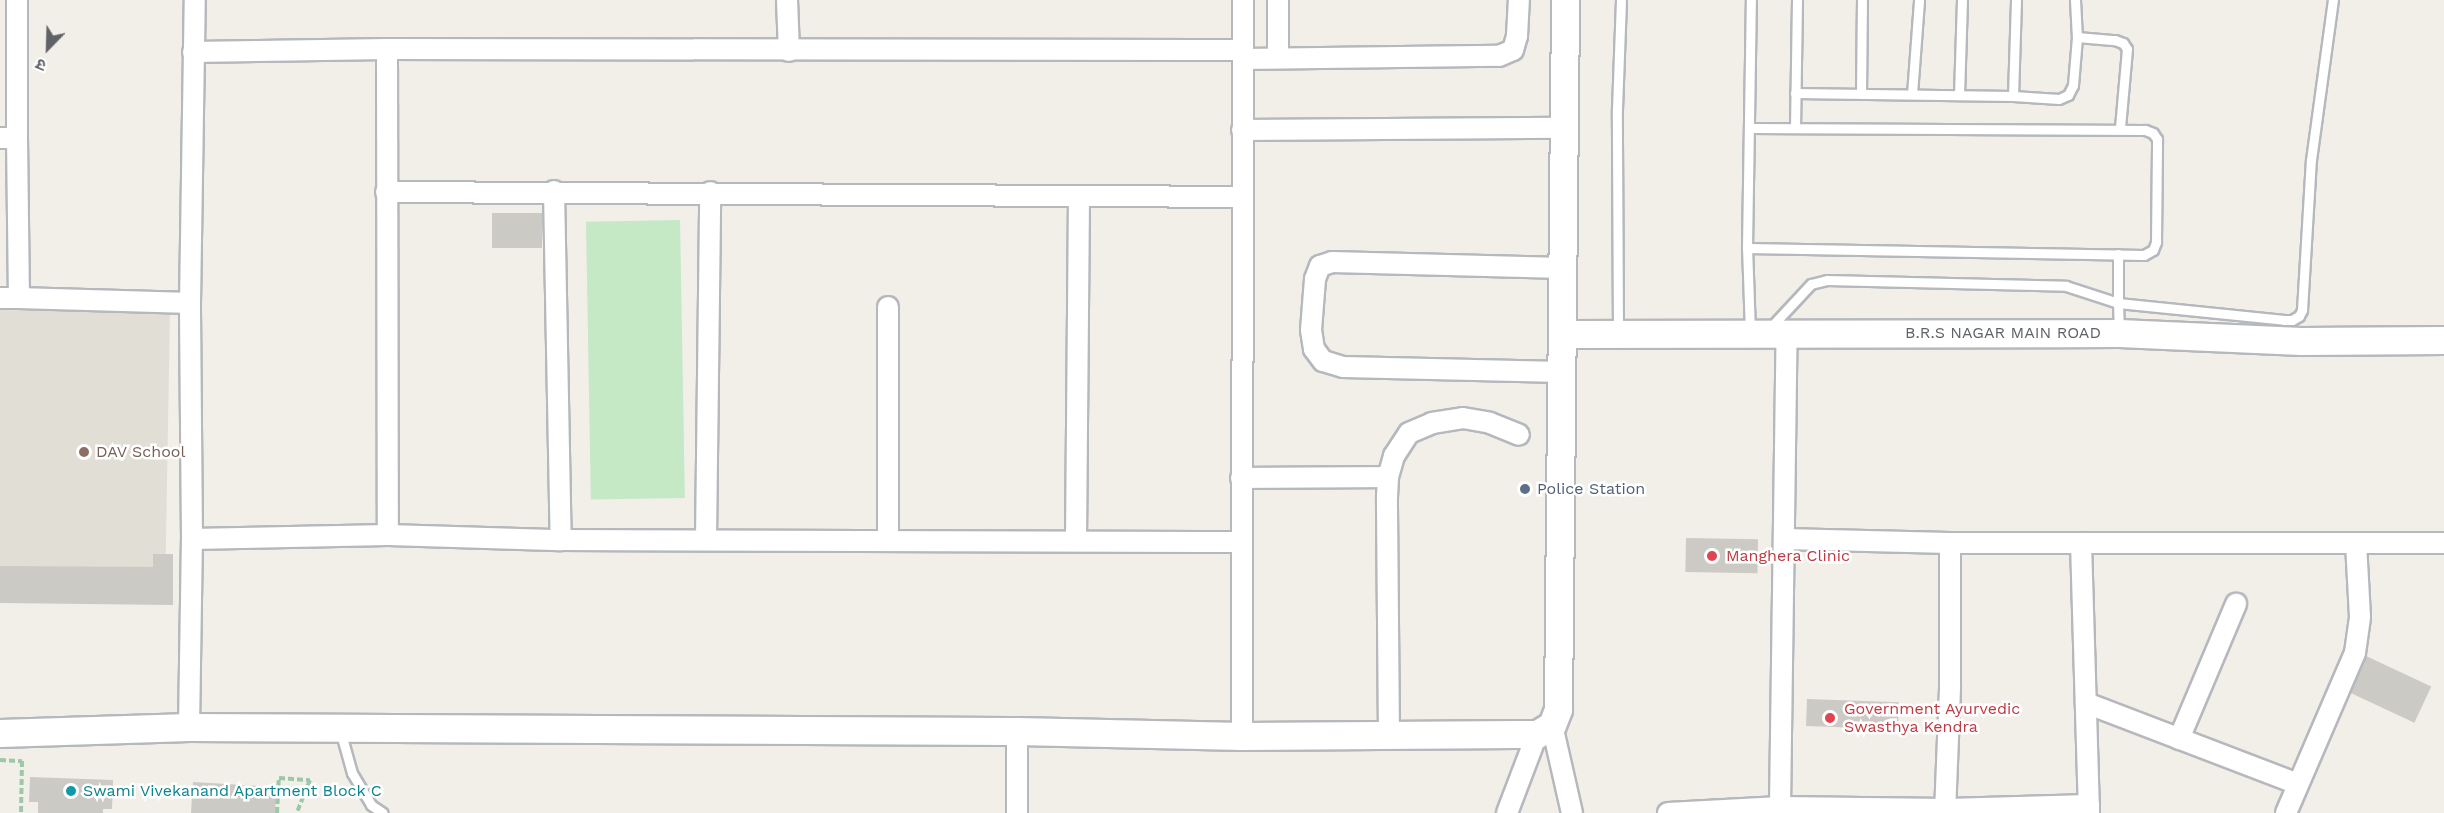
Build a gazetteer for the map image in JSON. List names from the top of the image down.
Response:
{
  "streets": {
    "street": ["B.R.S NAGAR MAIN ROAD"]
  },
  "places": [
    "DAV School",
    "Police Station",
    "Manghera Clinic",
    "Government Ayurvedic Swasthya Kendra",
    "Swami Vivekanand Apartment Block C"
  ],
  "north": "bottom left"
}
